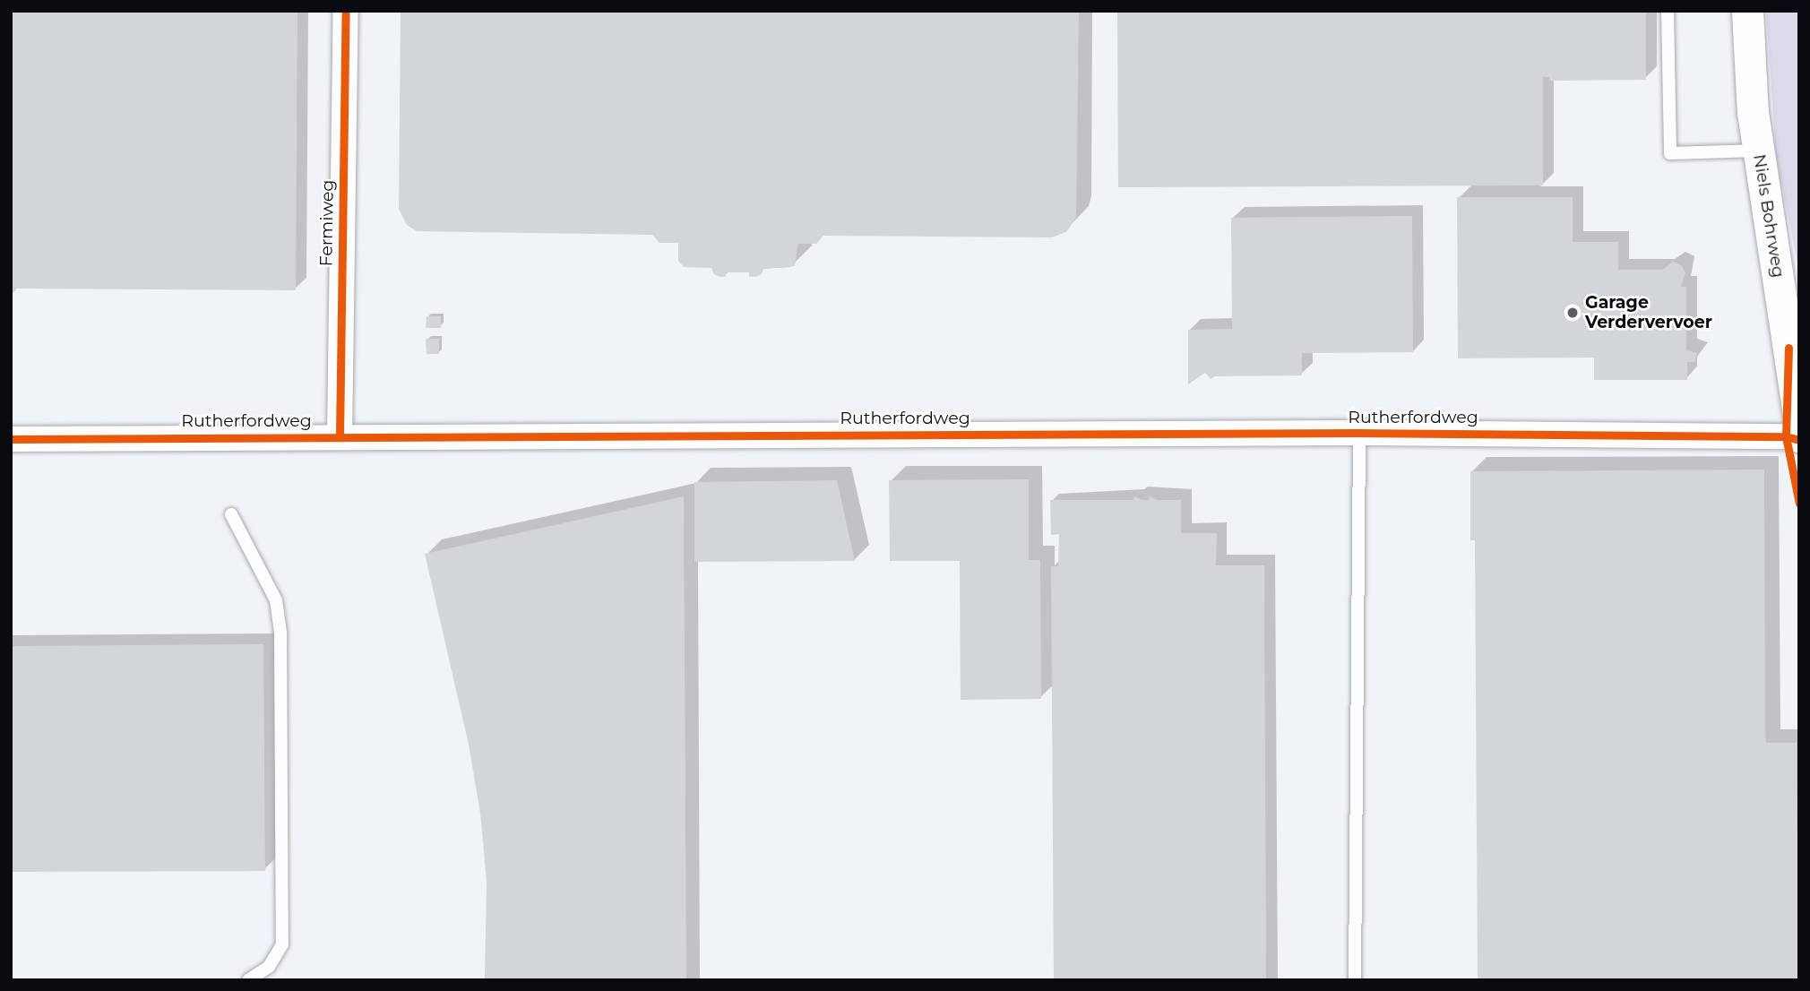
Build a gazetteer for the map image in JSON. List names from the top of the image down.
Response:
{
  "streets": {
    "street": ["Niels Bohrweg", "Fermiweg", "Rutherfordweg"]
  },
  "crossings": [
    ["Fermiweg", "Rutherfordweg"]
  ],
  "places": ["Garage Verdervervoer"]
}
